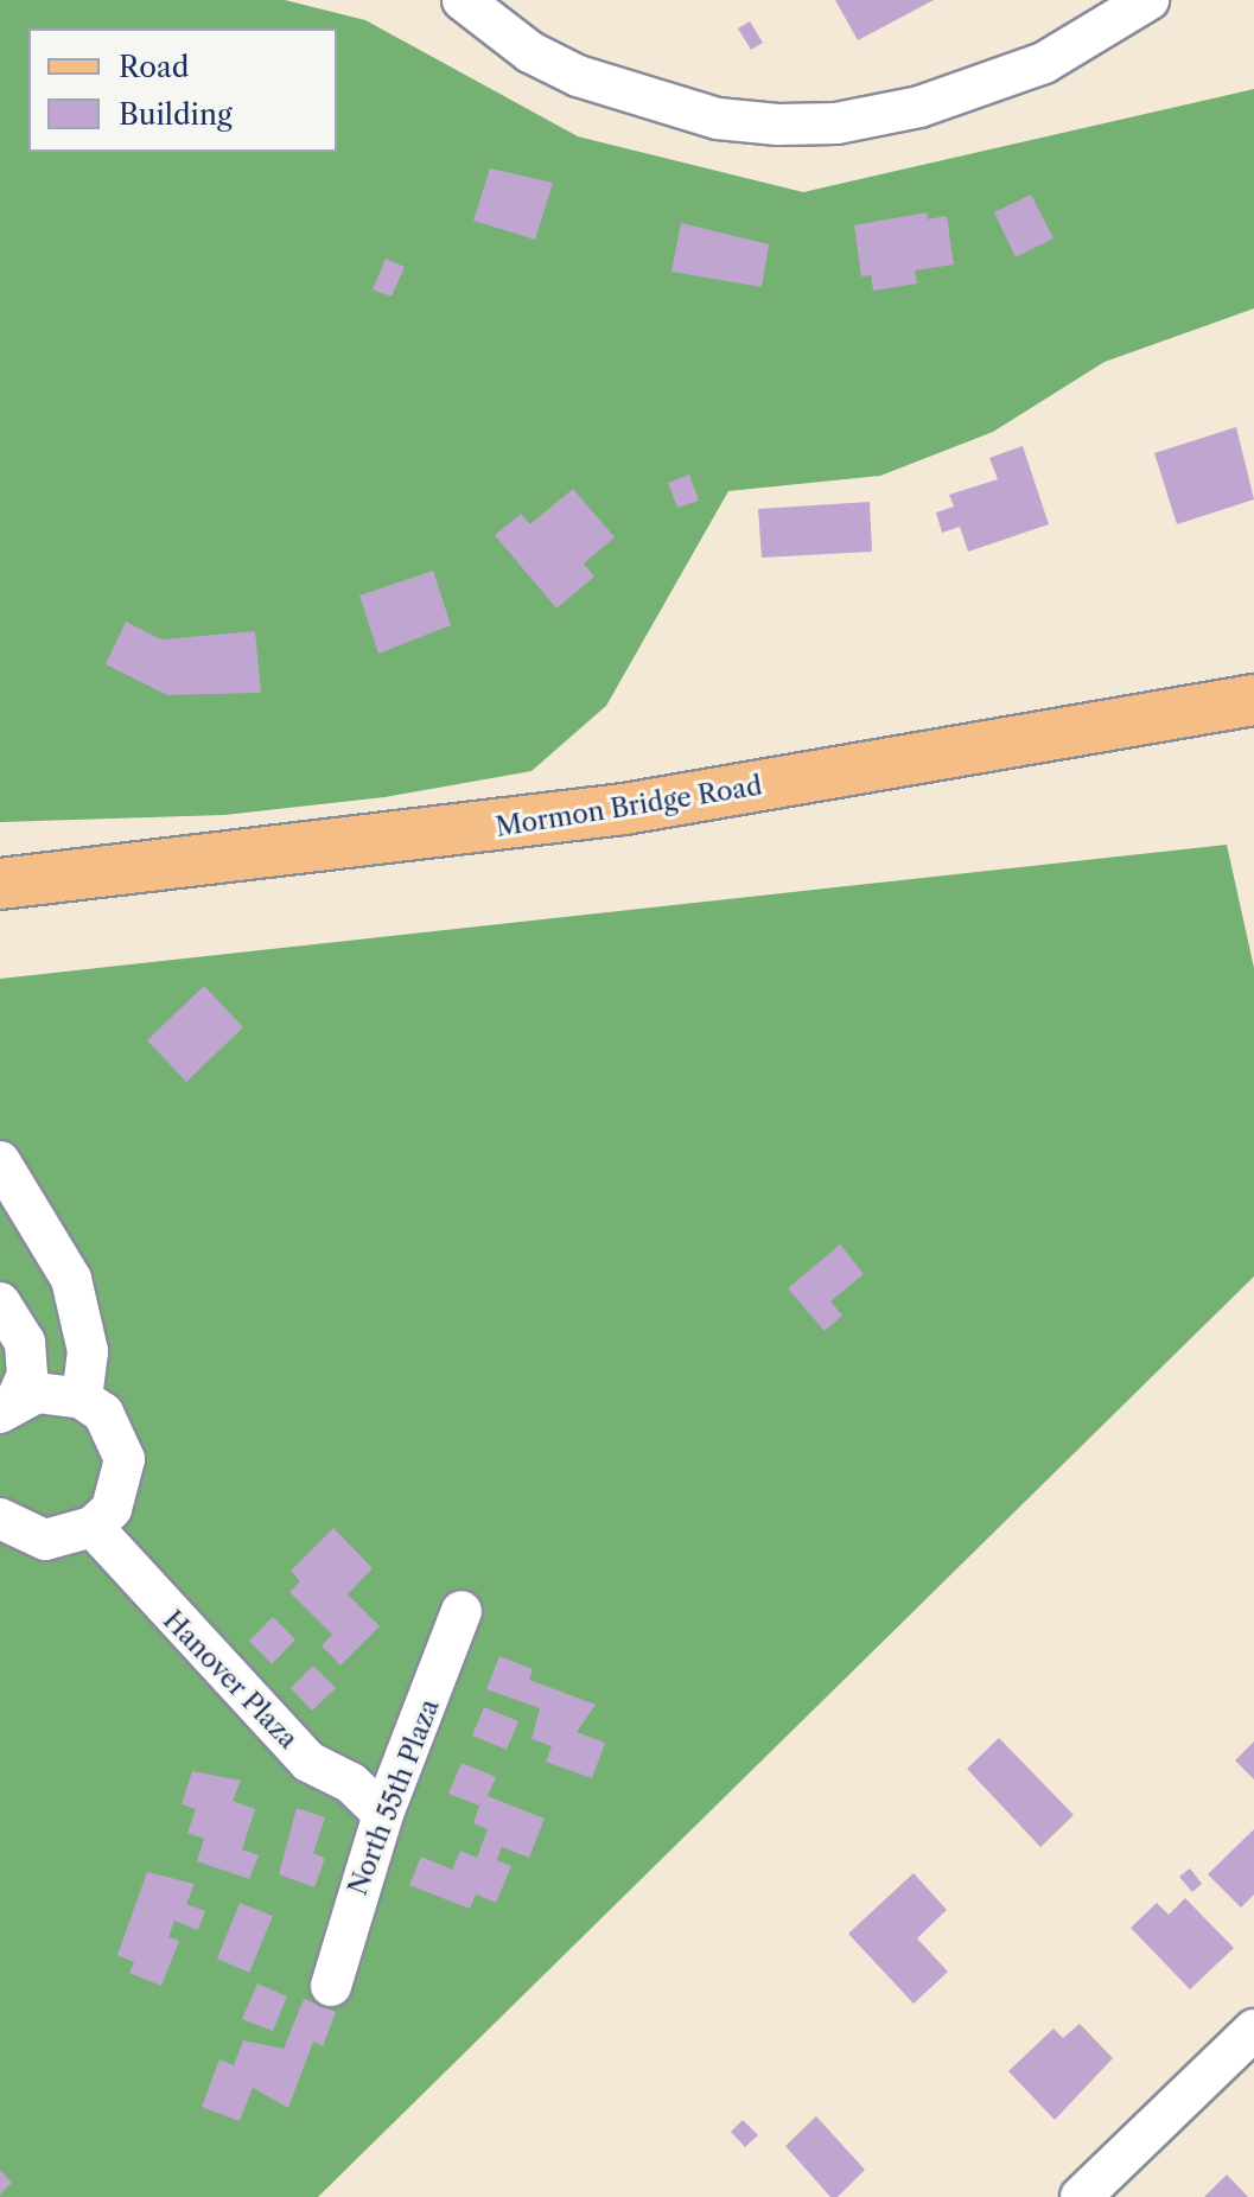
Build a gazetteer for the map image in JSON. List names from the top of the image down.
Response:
{
  "streets": {
    "main road": ["Mormon Bridge Road"],
    "street": ["Hanover Plaza", "North 55th Plaza"]
  },
  "crossings": [
    ["Hanover Plaza", "North 55th Plaza"]
  ],
  "legend": ["Road", "Building"]
}
